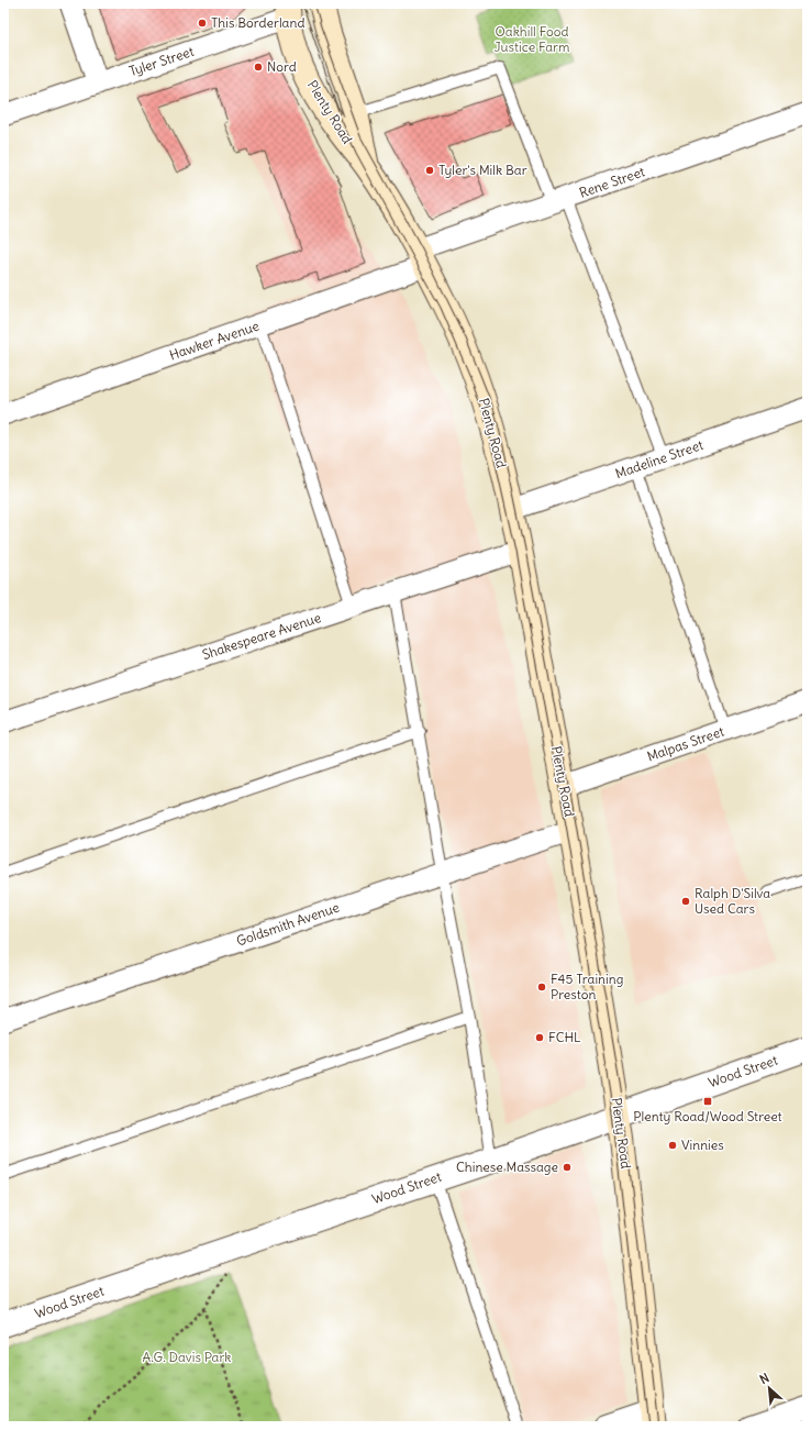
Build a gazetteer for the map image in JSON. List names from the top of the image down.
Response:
{
  "streets": {
    "main road": ["Tyler Street", "Plenty Road"],
    "street": [
      "Rene Street",
      "Hawker Avenue",
      "Madeline Street",
      "Shakespeare Avenue",
      "Malpas Street",
      "Goldsmith Avenue",
      "Wood Street"
    ]
  },
  "crossings": [
    ["Tyler Street", "Plenty Road"],
    ["Plenty Road", "Rene Street"],
    ["Plenty Road", "Hawker Avenue"],
    ["Plenty Road", "Madeline Street"],
    ["Plenty Road", "Shakespeare Avenue"],
    ["Plenty Road", "Malpas Street"],
    ["Plenty Road", "Goldsmith Avenue"],
    ["Plenty Road", "Wood Street"],
    ["Rene Street", "Hawker Avenue"]
  ],
  "parks": ["Oakhill Food Justice Farm", "A.G. Davis Park"],
  "places": {
    "other": [
      "This Borderland",
      "Nord",
      "Tyler's Milk Bar",
      "Ralph D'Silva Used Cars",
      "F45 Training Preston",
      "FCHL",
      "Vinnies",
      "Chinese Massage"
    ],
    "transit": ["Plenty Road/Wood Street"]
  },
  "north": "top left"
}
